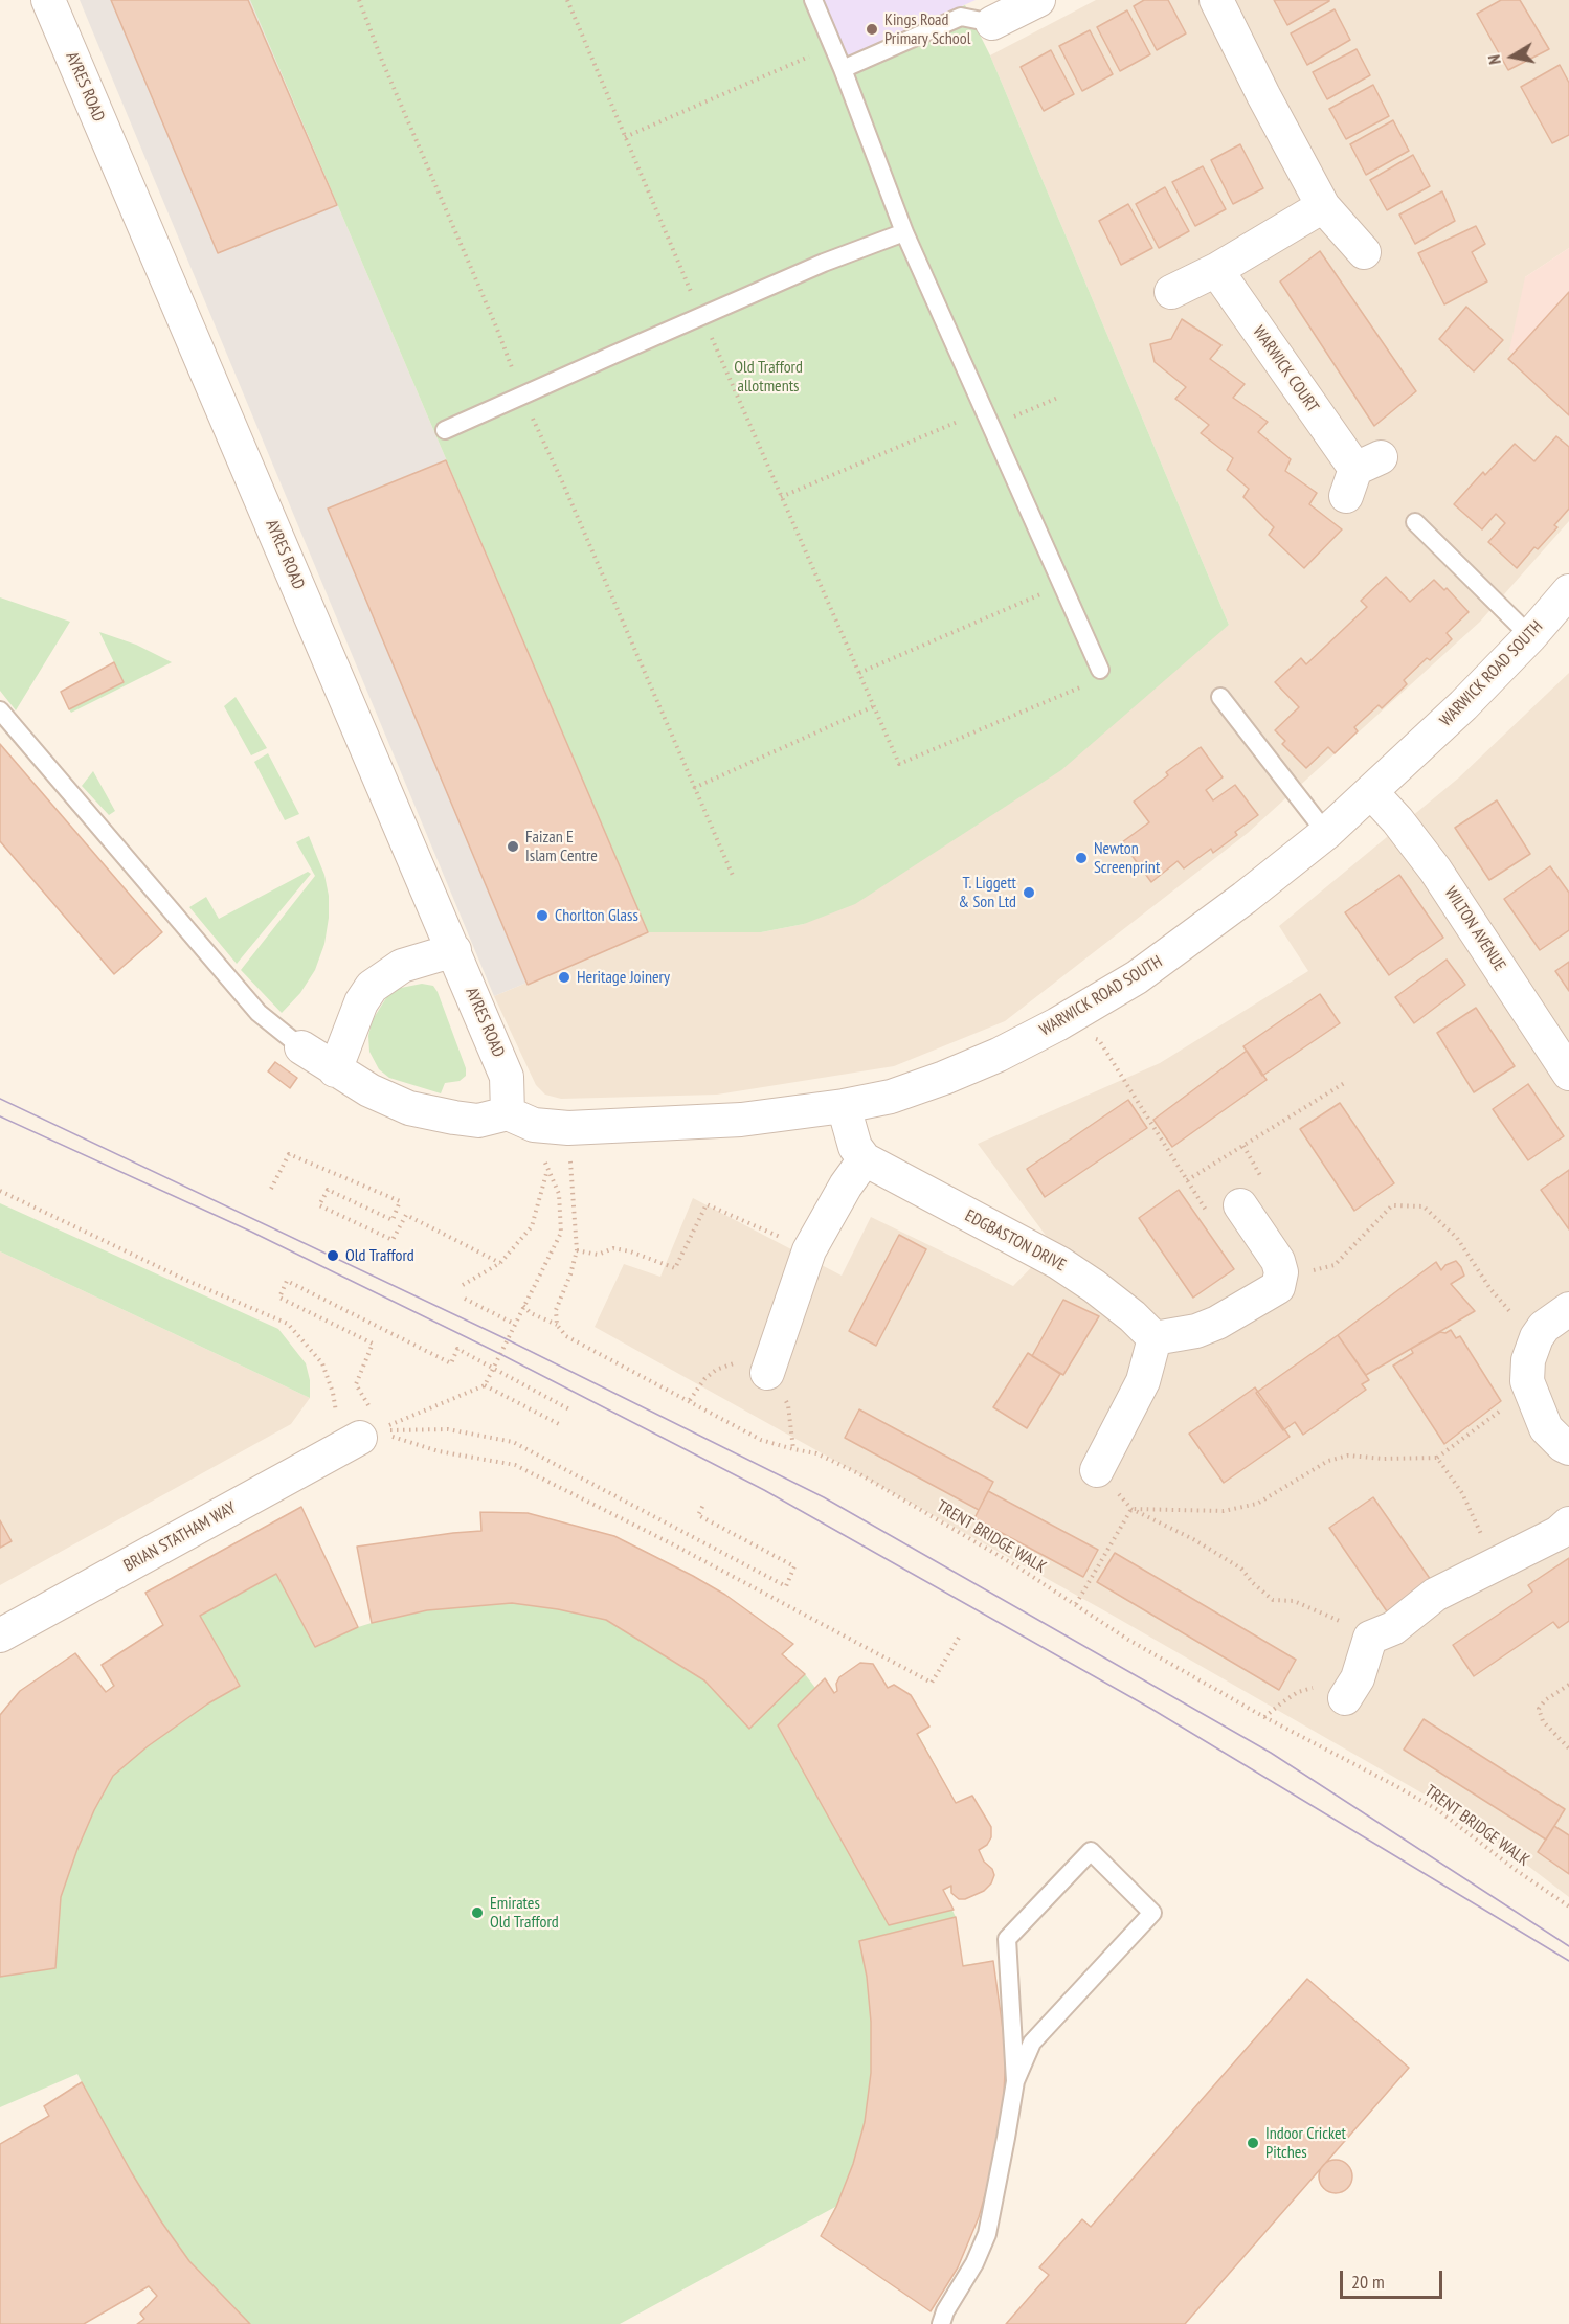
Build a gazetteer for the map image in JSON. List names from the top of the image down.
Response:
{
  "streets": {
    "street": [
      "AYRES ROAD",
      "WARWICK COURT",
      "WARWICK ROAD SOUTH",
      "WILTON AVENUE",
      "EDGBASTON DRIVE",
      "BRIAN STATHAM WAY"
    ],
    "path": ["TRENT BRIDGE WALK"]
  },
  "crossings": [
    ["AYRES ROAD", "WARWICK ROAD SOUTH"],
    ["WARWICK ROAD SOUTH", "WILTON AVENUE"]
  ],
  "parks": ["Old Trafford allotments"],
  "places": [
    "Kings Road Primary School",
    "Faizan E Islam Centre",
    "Newton Screenprint",
    "T. Liggett & Son Ltd",
    "Chorlton Glass",
    "Heritage Joinery",
    "Old Trafford",
    "Emirates Old Trafford",
    "Indoor Cricket Pitches"
  ],
  "scale_bar": "20 m",
  "north": "left"
}
